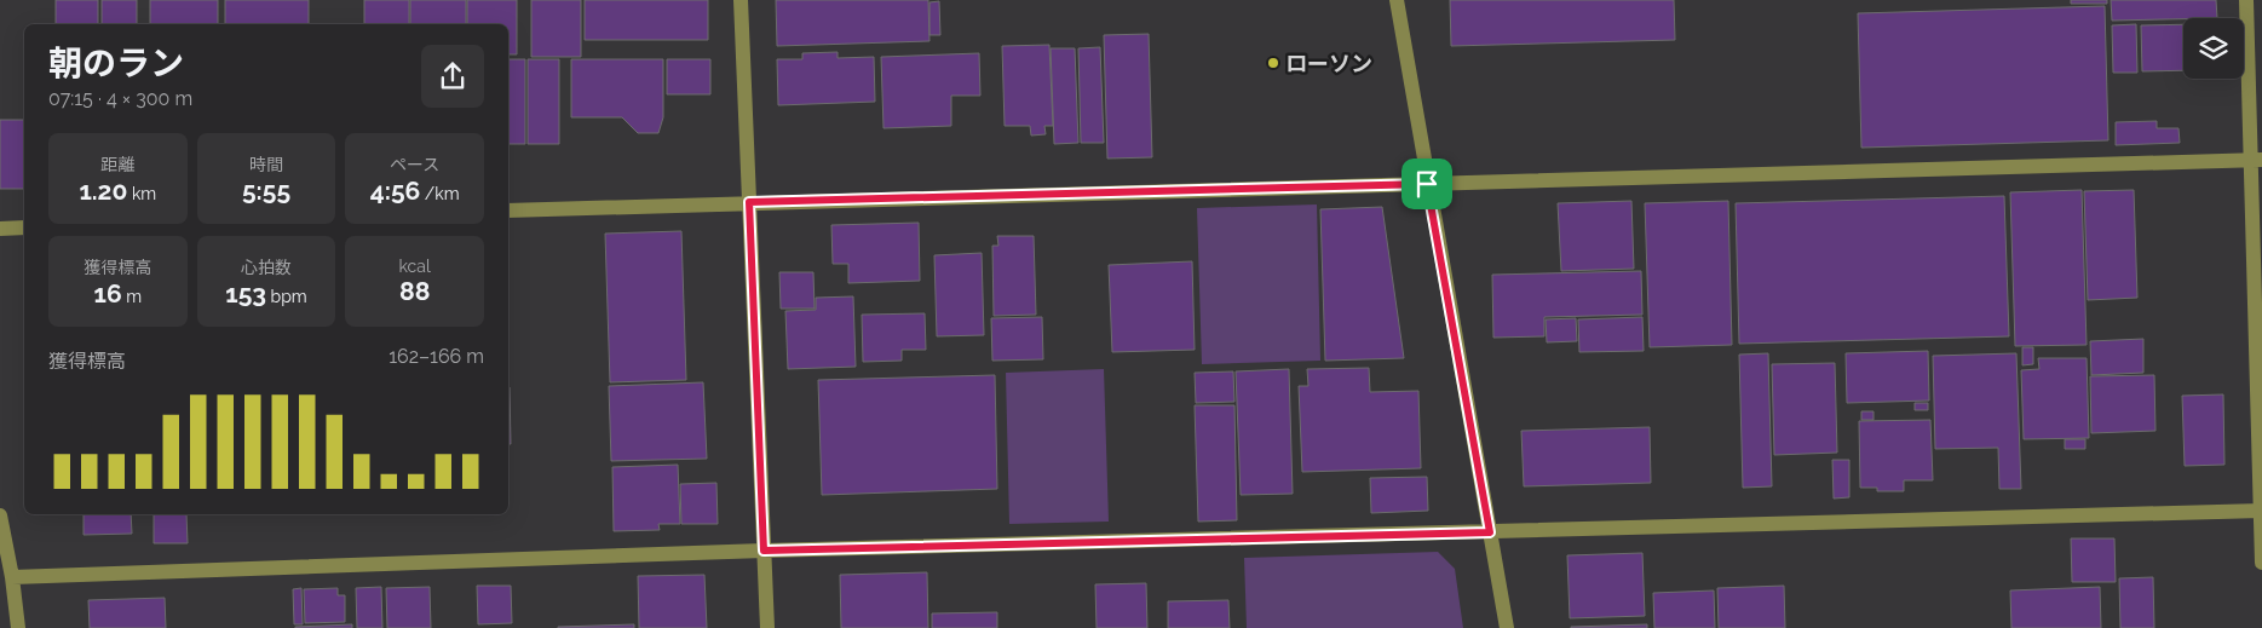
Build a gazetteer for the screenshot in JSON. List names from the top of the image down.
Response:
{
  "places": ["ローソン"],
  "page": {
    "heading": ["朝のラン", "07:15 · 4 × 300 m"],
    "stats": [
      ["距離", "1.20 km"],
      ["時間", "5:55"],
      ["ペース", "4:56 /km"],
      ["獲得標高", "16 m"],
      ["心拍数", "153 bpm"],
      ["kcal", "88"]
    ],
    "chart": ["獲得標高", "162–166 m"]
  }
}
